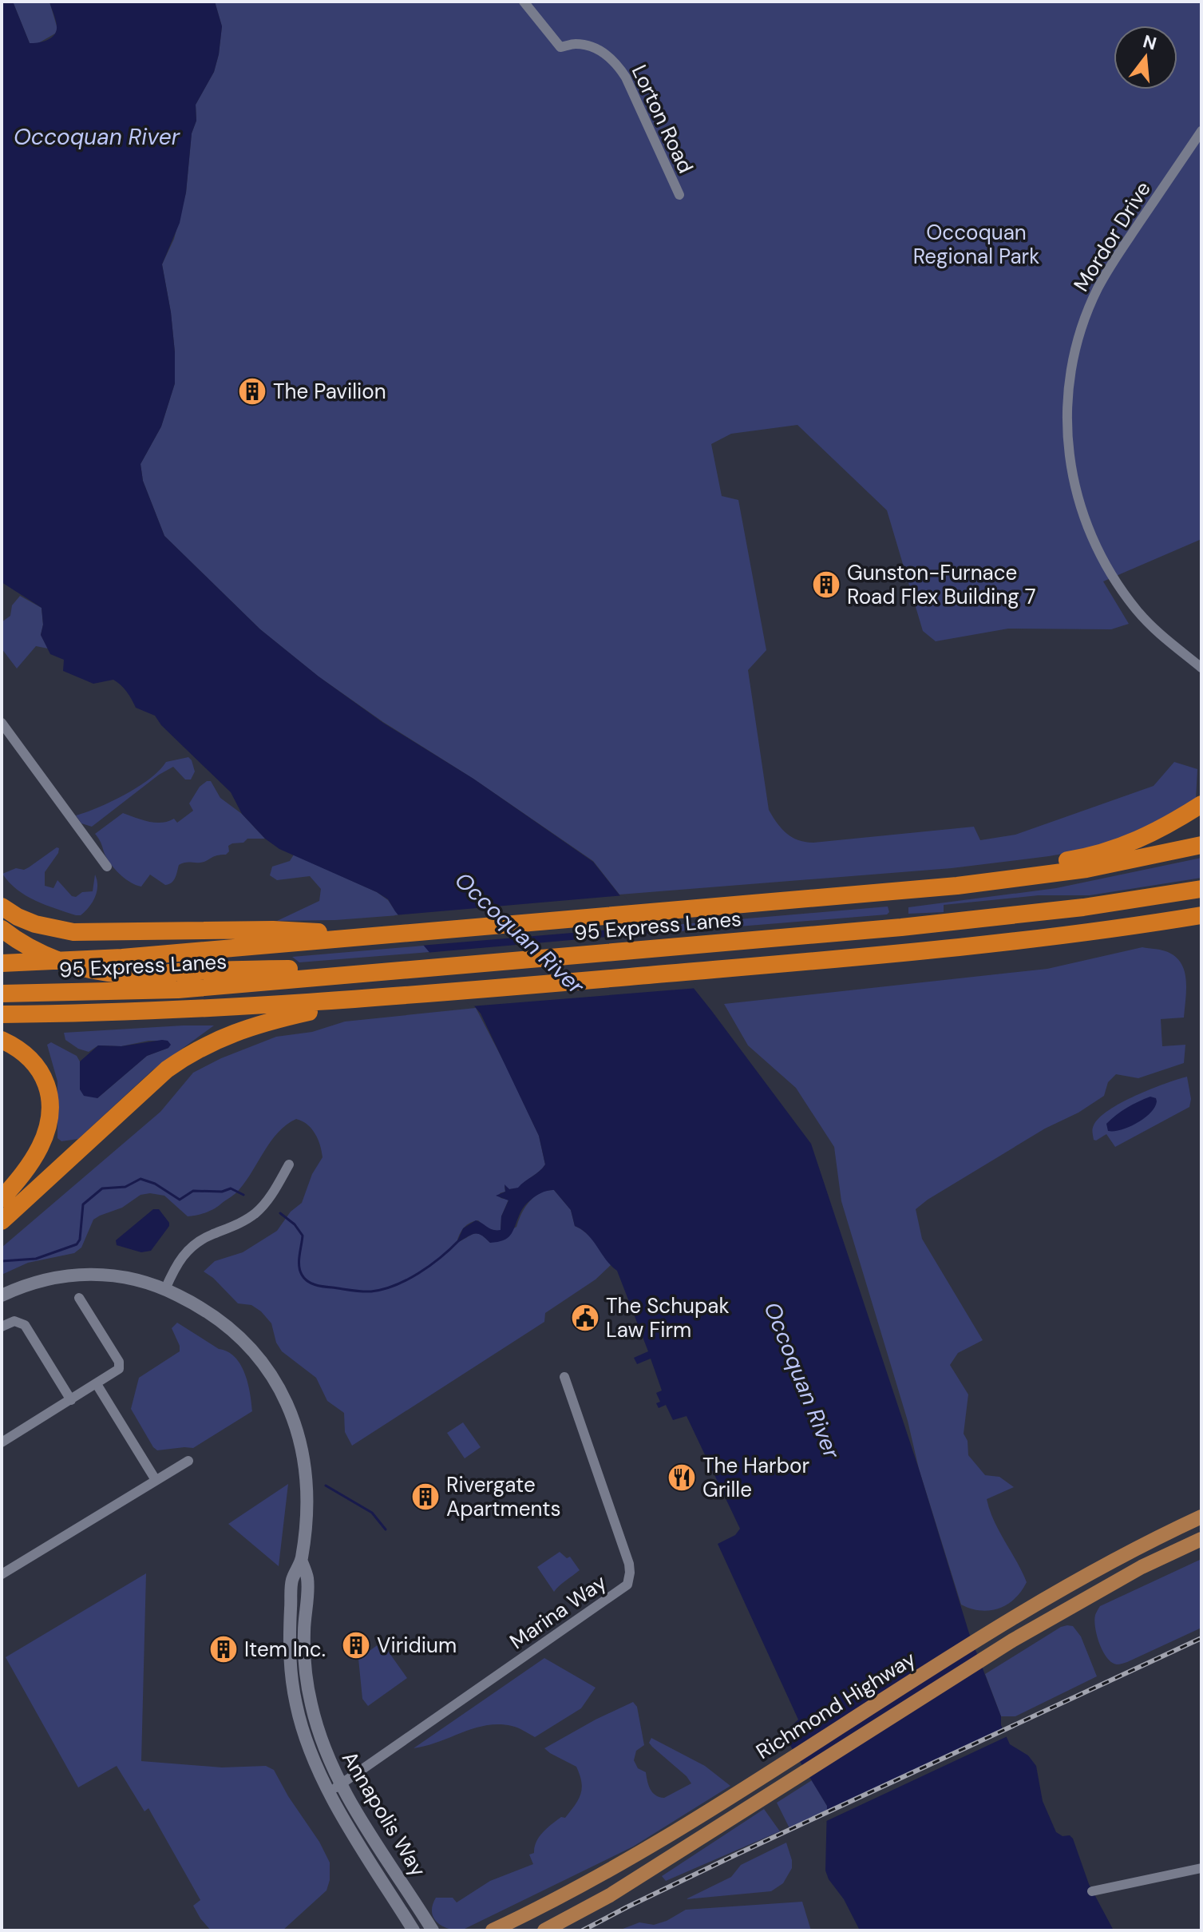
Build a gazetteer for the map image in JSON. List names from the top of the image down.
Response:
{
  "streets": {
    "highway": ["95 Express Lanes"],
    "main road": ["Richmond Highway"],
    "street": [
      "Lorton Road",
      "Mordor Drive",
      "Marina Way",
      "Annapolis Way"
    ]
  },
  "crossings": [
    ["Marina Way", "Annapolis Way"]
  ],
  "water": ["Occoquan River"],
  "parks": ["Occoquan Regional Park"],
  "places": {
    "building": [
      "The Pavilion",
      "Gunston-Furnace Road Flex Building 7",
      "Rivergate Apartments",
      "Viridium",
      "Item Inc."
    ],
    "public building": ["The Schupak Law Firm"],
    "restaurant": ["The Harbor Grille"]
  },
  "north": "top"
}
